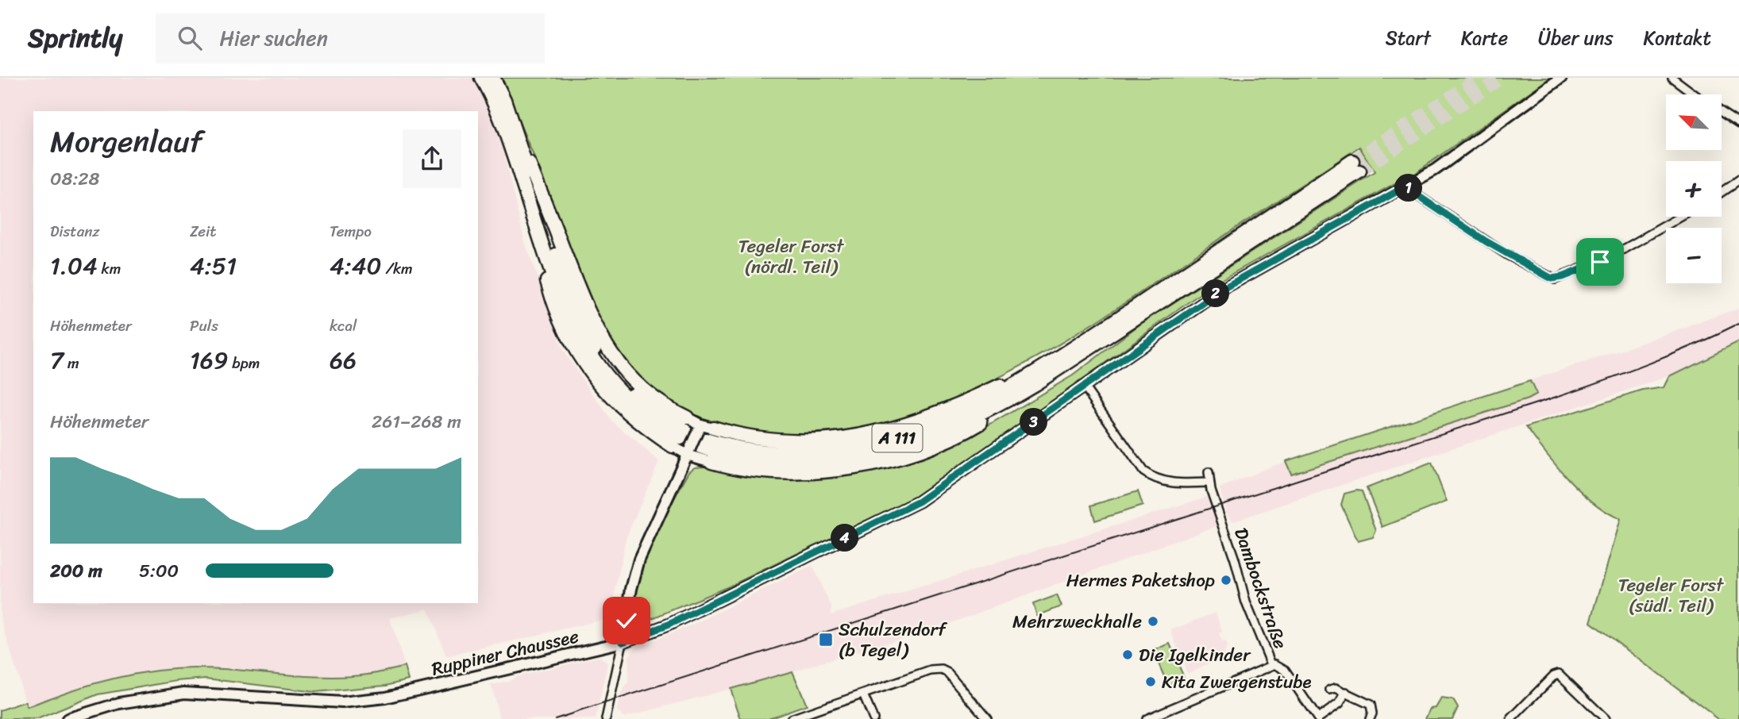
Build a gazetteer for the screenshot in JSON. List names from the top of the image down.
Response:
{
  "streets": {
    "highway": ["A 111"],
    "street": ["Dambockstraße", "Ruppiner Chaussee"]
  },
  "parks": ["Tegeler Forst (nördl. Teil)", "Tegeler Forst (südl. Teil)"],
  "places": {
    "other": [
      "Hermes Paketshop",
      "Mehrzweckhalle",
      "Die Igelkinder",
      "Kita Zwergenstube"
    ],
    "transit": ["Schulzendorf (b Tegel)"]
  },
  "north": "top left",
  "page": {
    "header": "Sprintly",
    "search": "Hier suchen",
    "nav": [
      "Start",
      "Karte",
      "Über uns",
      "Kontakt"
    ],
    "map_buttons": ["+", "−"],
    "heading": ["Morgenlauf", "08:28"],
    "pins": [
      "1",
      "2",
      "3",
      "4"
    ],
    "stats": [
      ["Distanz", "1.04 km"],
      ["Zeit", "4:51"],
      ["Tempo", "4:40 /km"],
      ["Höhenmeter", "7 m"],
      ["Puls", "169 bpm"],
      ["kcal", "66"]
    ],
    "chart": ["Höhenmeter", "261–268 m"],
    "list": [
      {
        "name": "200 m",
        "note": "5:00"
      }
    ]
  }
}
